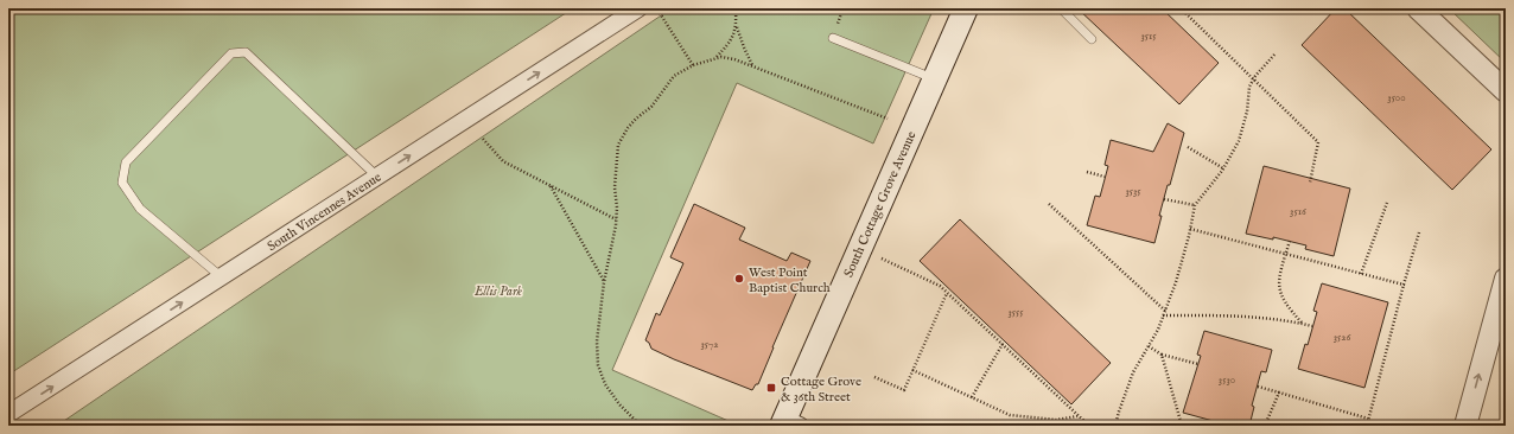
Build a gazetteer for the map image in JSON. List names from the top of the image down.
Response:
{
  "streets": {
    "main road": ["South Cottage Grove Avenue"],
    "street": ["South Vincennes Avenue"]
  },
  "one_way": ["South Vincennes Avenue"],
  "parks": ["Ellis Park"],
  "places": {
    "other": ["West Point Baptist Church"],
    "transit": ["Cottage Grove & 36th Street"]
  },
  "house_numbers": [
    "3515",
    "3500",
    "3535",
    "3516",
    "3555",
    "3526",
    "3572",
    "3530"
  ]
}
